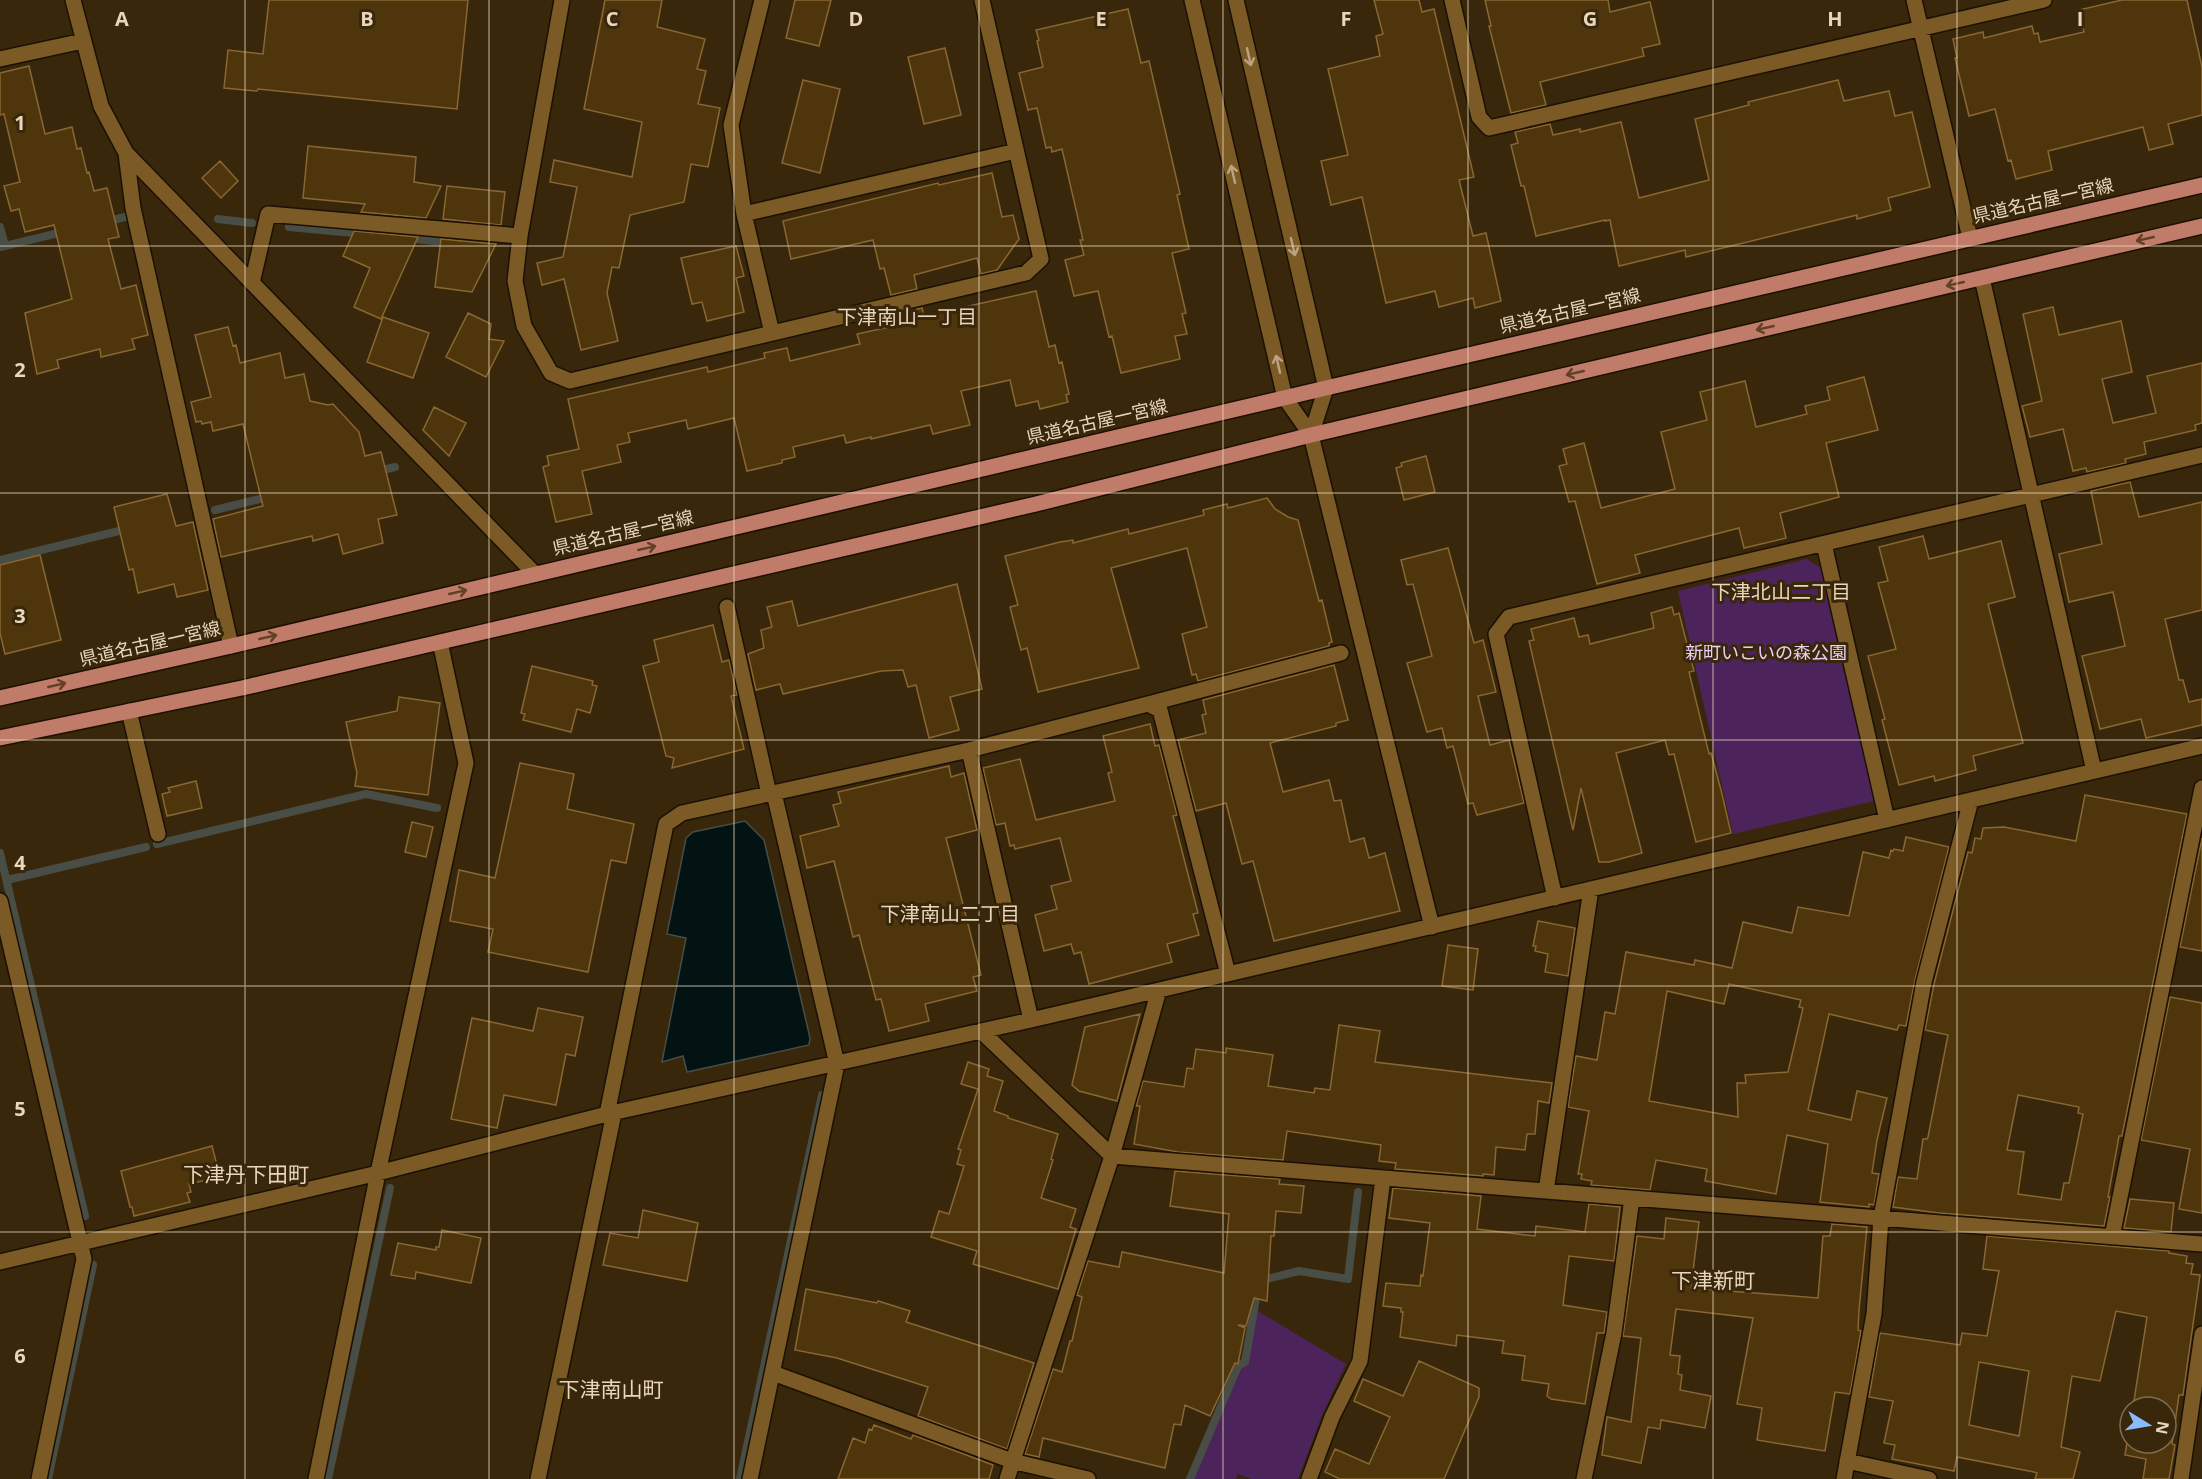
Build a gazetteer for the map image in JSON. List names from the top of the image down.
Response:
{
  "streets": {
    "main road": ["県道名古屋一宮線"]
  },
  "districts": [
    "下津南山一丁目",
    "下津北山二丁目",
    "下津南山二丁目",
    "下津丹下田町",
    "下津新町",
    "下津南山町"
  ],
  "parks": ["新町いこいの森公園"],
  "north": "right",
  "grid": {
    "columns": [
      "A",
      "B",
      "C",
      "D",
      "E",
      "F",
      "G",
      "H",
      "I"
    ],
    "rows": [
      "1",
      "2",
      "3",
      "4",
      "5",
      "6"
    ]
  }
}
